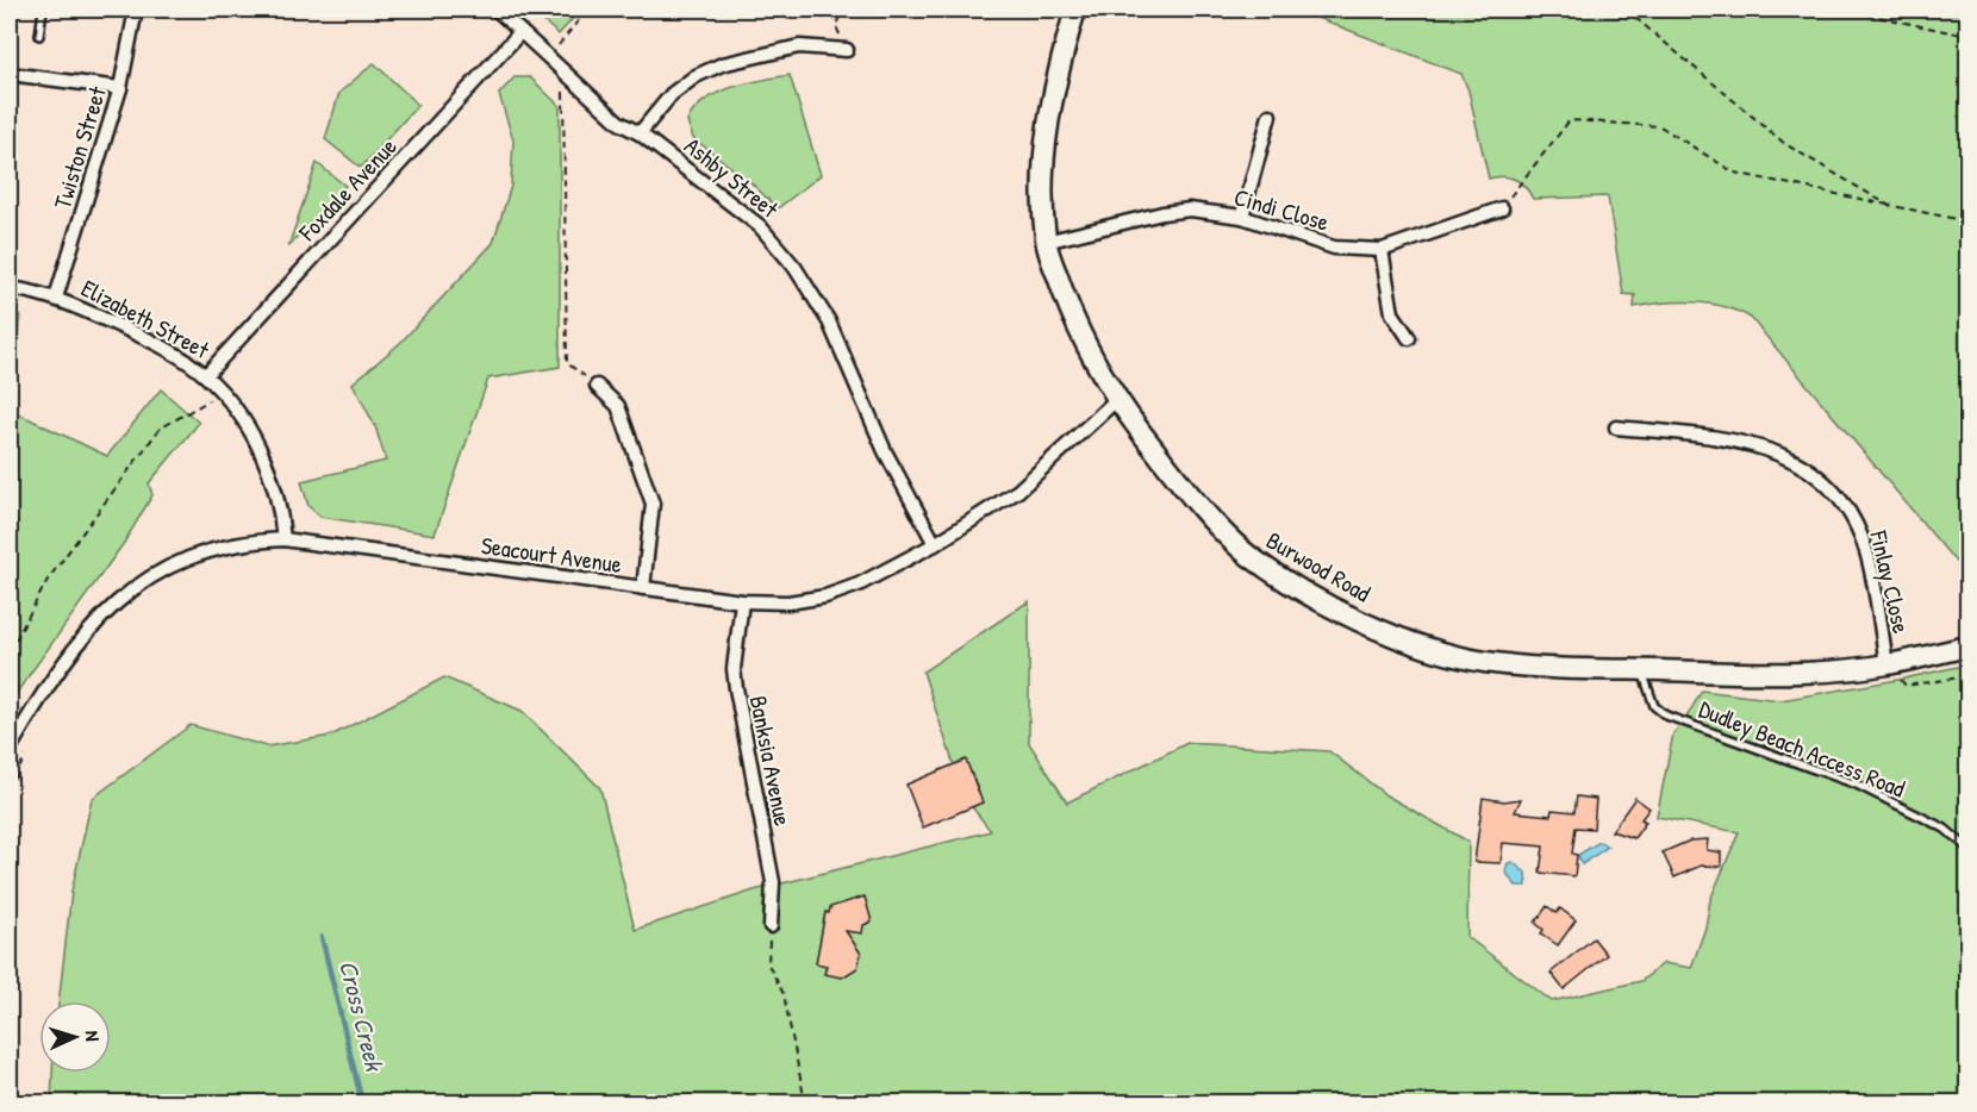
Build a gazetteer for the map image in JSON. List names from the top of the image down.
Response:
{
  "streets": {
    "main road": ["Burwood Road"],
    "street": [
      "Twiston Street",
      "Ashby Street",
      "Foxdale Avenue",
      "Cindi Close",
      "Elizabeth Street",
      "Seacourt Avenue",
      "Finlay Close",
      "Banksia Avenue"
    ],
    "lane": ["Dudley Beach Access Road"]
  },
  "crossings": [
    ["Twiston Street", "Elizabeth Street"],
    ["Ashby Street", "Foxdale Avenue"],
    ["Ashby Street", "Seacourt Avenue"],
    ["Foxdale Avenue", "Elizabeth Street"],
    ["Cindi Close", "Burwood Road"],
    ["Elizabeth Street", "Seacourt Avenue"],
    ["Seacourt Avenue", "Burwood Road"],
    ["Seacourt Avenue", "Banksia Avenue"],
    ["Burwood Road", "Finlay Close"],
    ["Burwood Road", "Dudley Beach Access Road"]
  ],
  "water": ["Cross Creek"],
  "north": "right"
}
